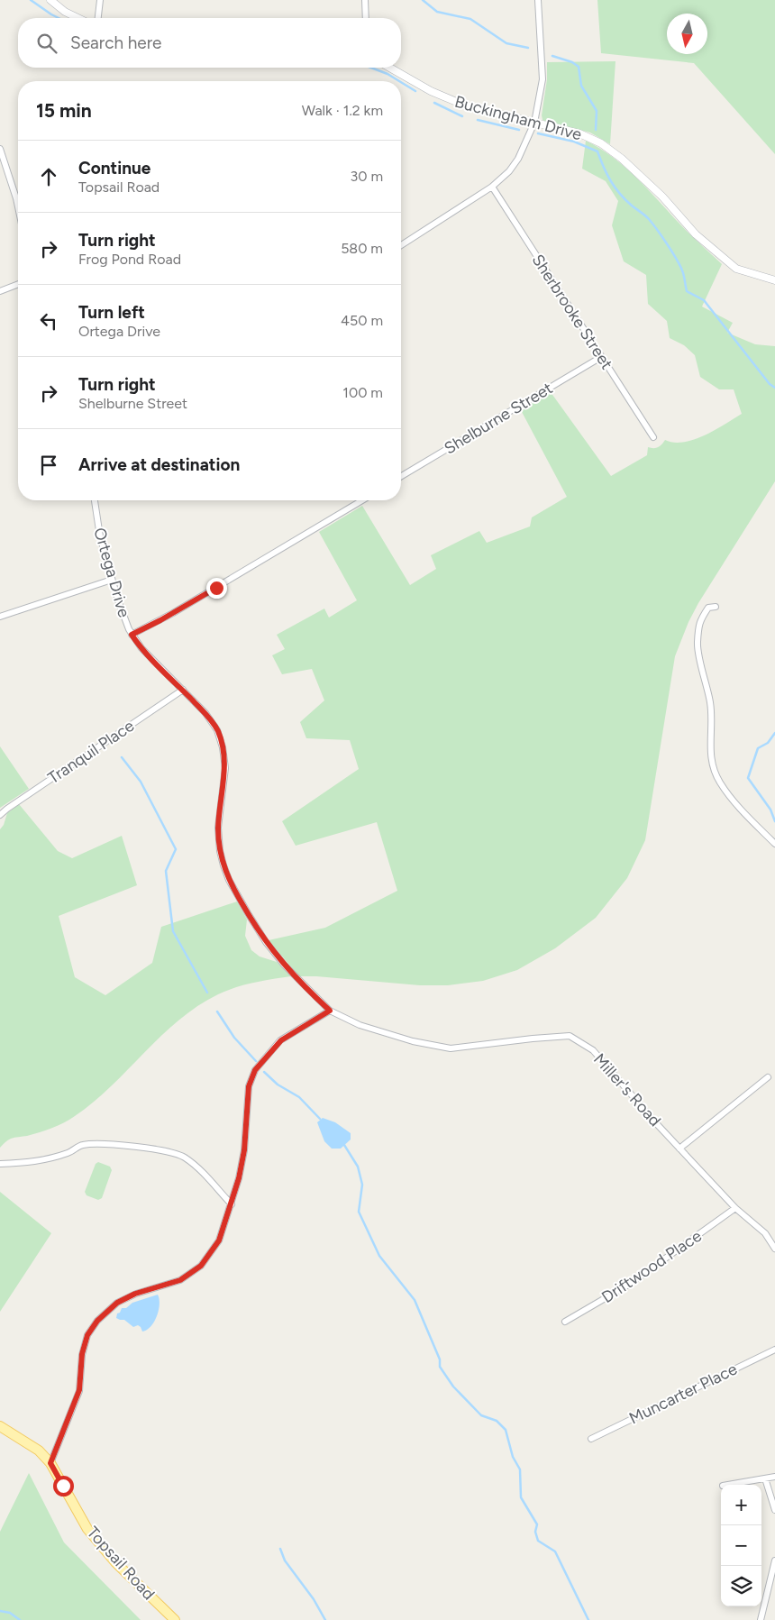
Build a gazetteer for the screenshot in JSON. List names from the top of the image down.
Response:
{
  "streets": {
    "main road": ["Topsail Road"],
    "street": [
      "Buckingham Drive",
      "Sherbrooke Street",
      "Shelburne Street",
      "Ortega Drive",
      "Tranquil Place",
      "Miller's Road",
      "Driftwood Place",
      "Muncarter Place"
    ]
  },
  "crossings": [
    ["Sherbrooke Street", "Shelburne Street"],
    ["Ortega Drive", "Tranquil Place"],
    ["Ortega Drive", "Miller's Road"],
    ["Miller's Road", "Driftwood Place"]
  ],
  "north": "bottom",
  "page": {
    "search": "Search here",
    "heading": ["15 min", "Walk · 1.2 km"],
    "list": [
      ["Continue", "Topsail Road", "30 m"],
      ["Turn right", "Frog Pond Road", "580 m"],
      ["Turn left", "Ortega Drive", "450 m"],
      ["Turn right", "Shelburne Street", "100 m"],
      "Arrive at destination"
    ],
    "map_buttons": ["+", "−"]
  }
}
